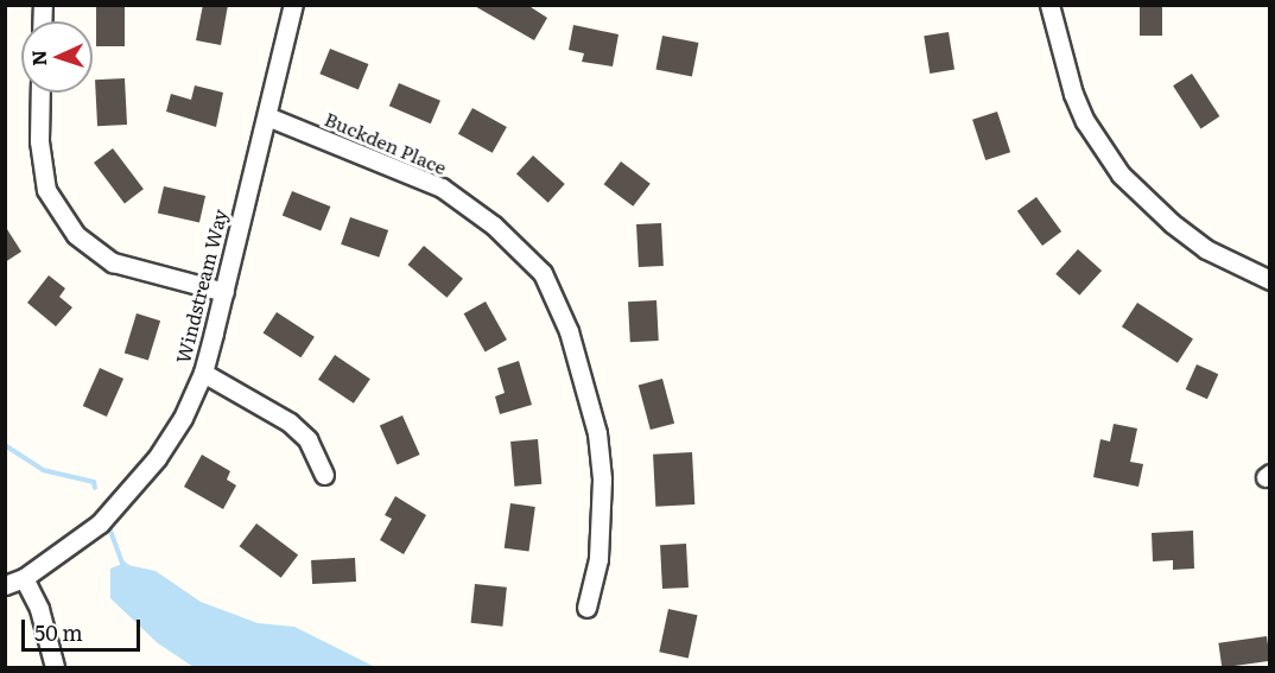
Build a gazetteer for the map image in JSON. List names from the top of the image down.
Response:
{
  "streets": {
    "street": ["Buckden Place", "Windstream Way"]
  },
  "crossings": [
    ["Buckden Place", "Windstream Way"]
  ],
  "scale_bar": "50 m",
  "north": "left"
}
